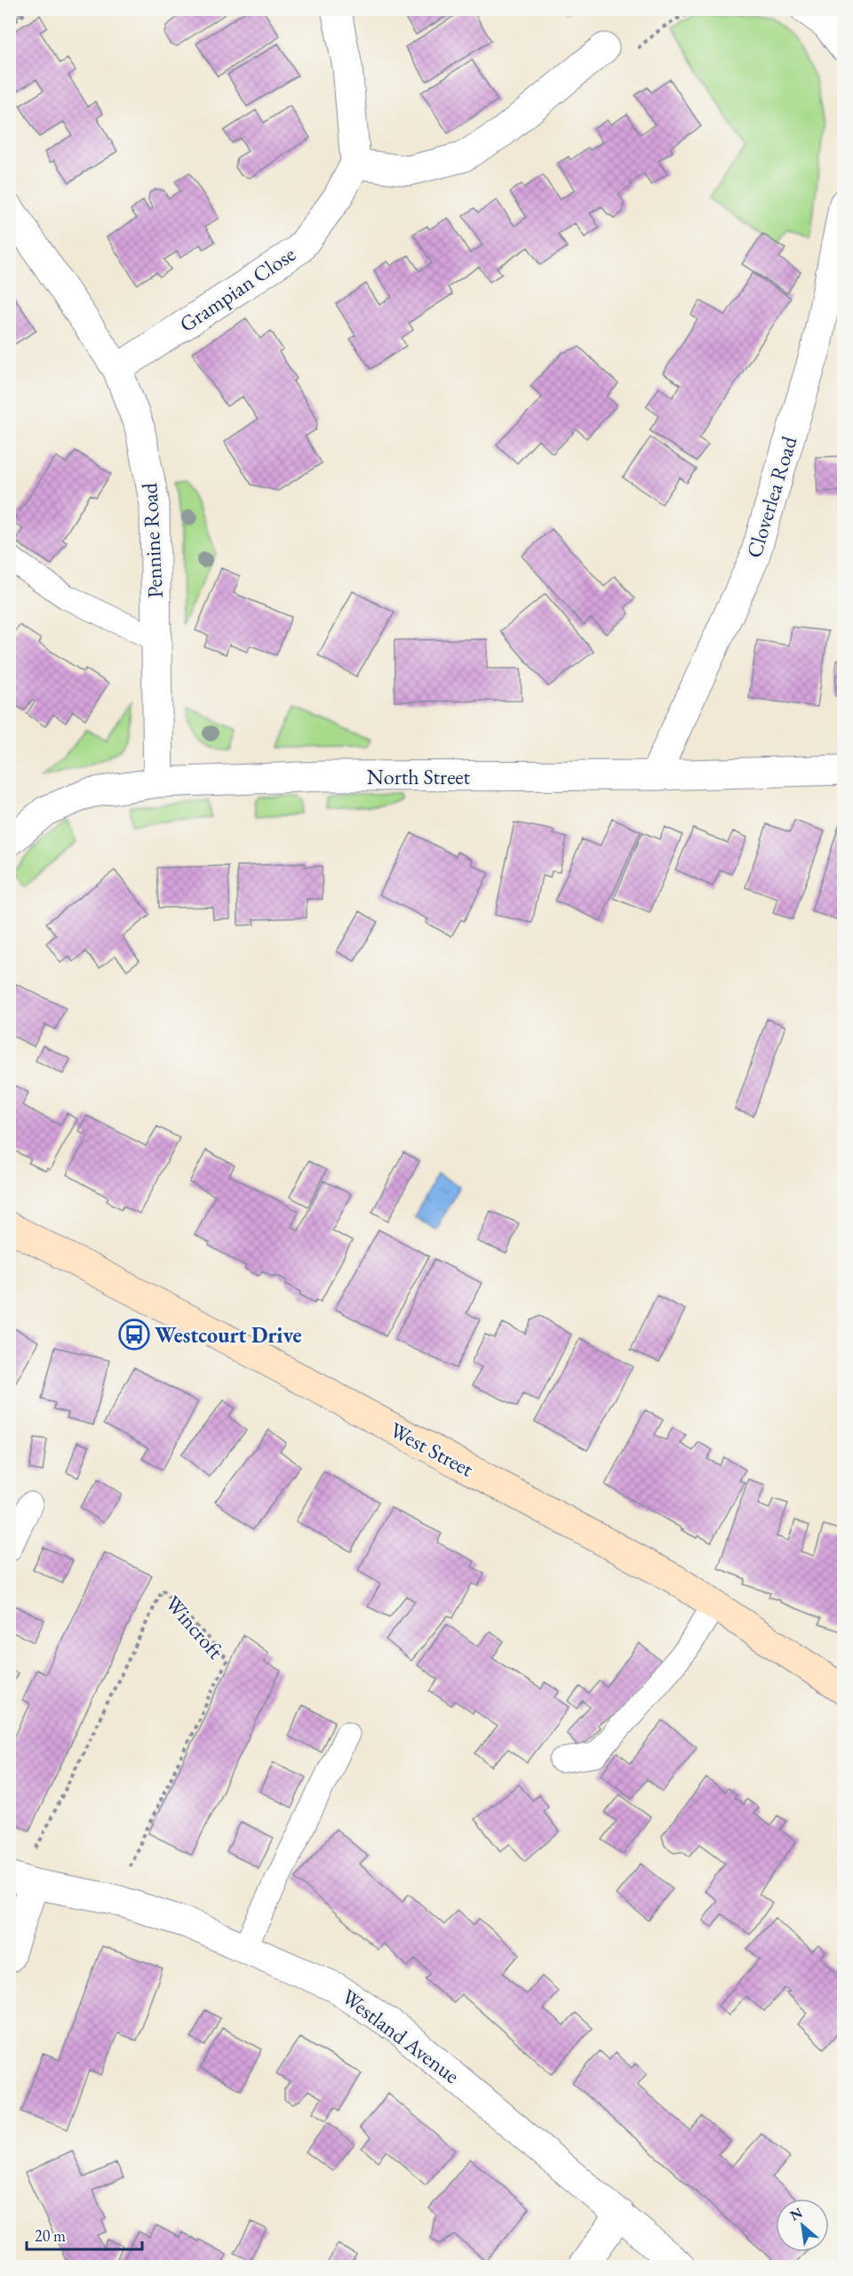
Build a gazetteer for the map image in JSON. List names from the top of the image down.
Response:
{
  "streets": {
    "street": [
      "Grampian Close",
      "Cloverlea Road",
      "Pennine Road",
      "North Street",
      "West Street",
      "Westland Avenue"
    ],
    "path": ["Wincroft"]
  },
  "crossings": [
    ["Grampian Close", "Pennine Road"],
    ["Cloverlea Road", "North Street"],
    ["Pennine Road", "North Street"],
    ["Wincroft", "Westland Avenue"]
  ],
  "places": {
    "bus stop": ["Westcourt Drive"]
  },
  "scale_bar": "20 m",
  "north": "top left"
}
